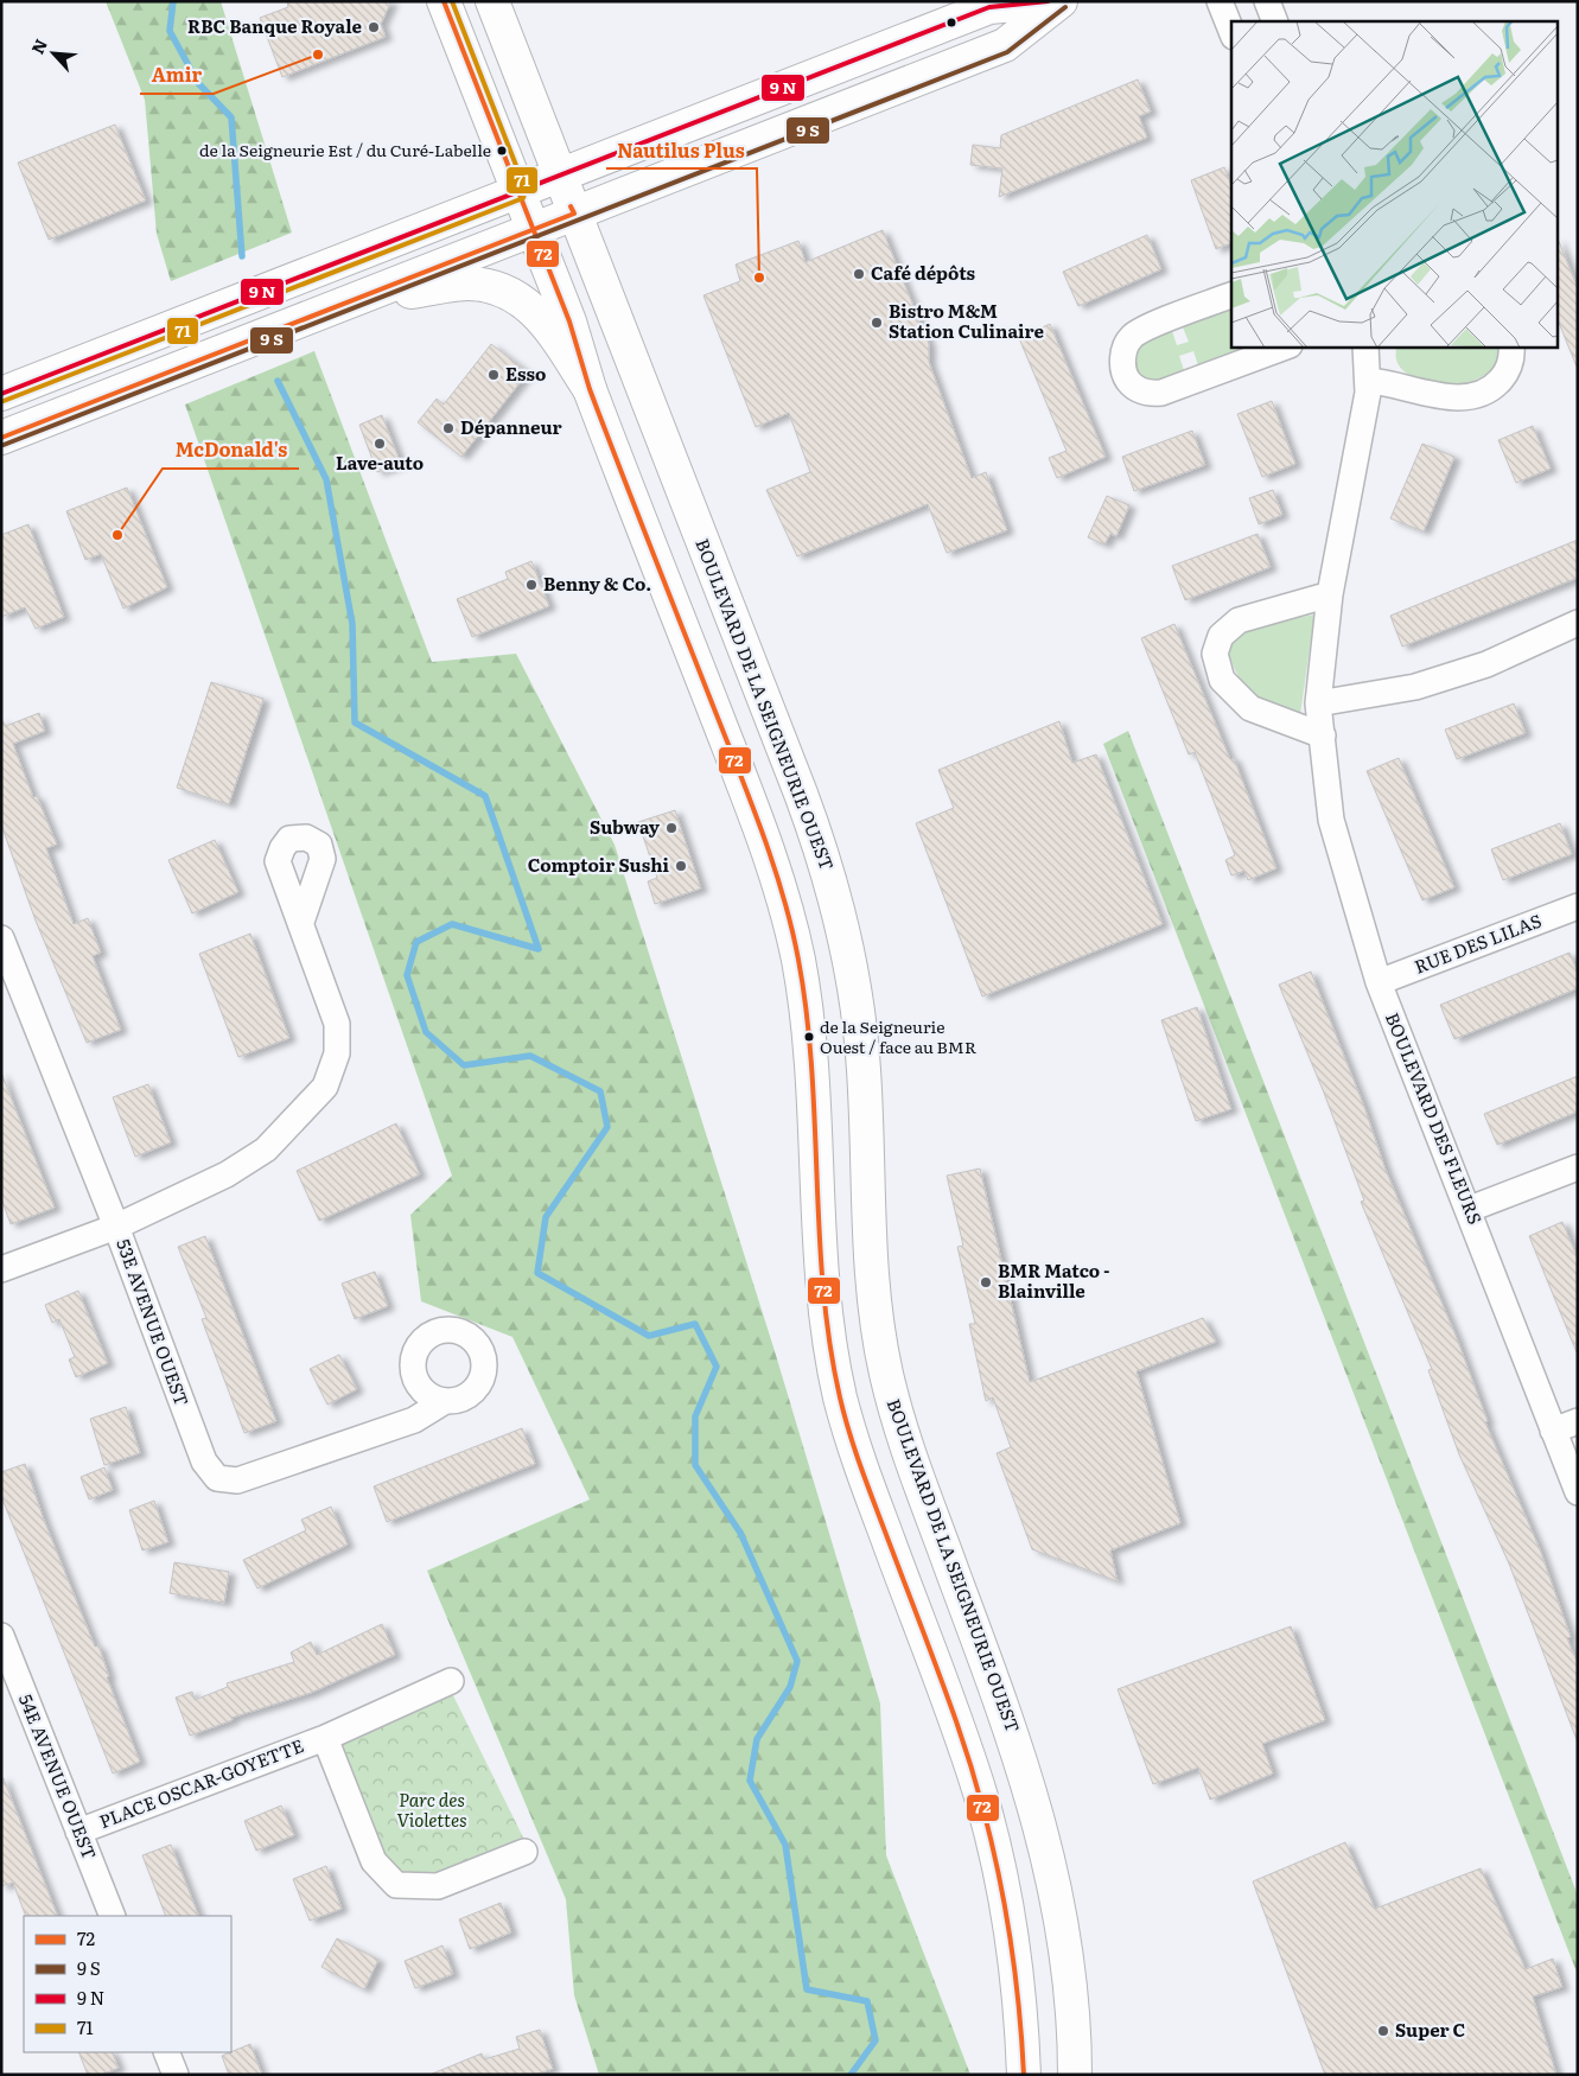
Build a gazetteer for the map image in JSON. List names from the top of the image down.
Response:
{
  "streets": {
    "main road": ["BOULEVARD DE LA SEIGNEURIE OUEST"],
    "street": [
      "RUE DES LILAS",
      "BOULEVARD DES FLEURS",
      "53E AVENUE OUEST",
      "54E AVENUE OUEST",
      "PLACE OSCAR-GOYETTE"
    ]
  },
  "crossings": [
    ["RUE DES LILAS", "BOULEVARD DES FLEURS"],
    ["54E AVENUE OUEST", "PLACE OSCAR-GOYETTE"]
  ],
  "parks": ["Parc des Violettes"],
  "places": [
    "RBC Banque Royale",
    "Amir",
    "de la Seigneurie Est / du Curé-Labelle",
    "Café dépôts",
    "Nautilus Plus",
    "Bistro M&M Station Culinaire",
    "Esso",
    "Dépanneur",
    "Lave-auto",
    "McDonald's",
    "Benny & Co.",
    "Subway",
    "Comptoir Sushi",
    "de la Seigneurie Ouest / face au BMR",
    "BMR Matco - Blainville",
    "Super C"
  ],
  "lines": ["transit line 72", "transit line 71"],
  "legend": [
    "72",
    "9 S",
    "9 N",
    "71"
  ],
  "north": "top left"
}
